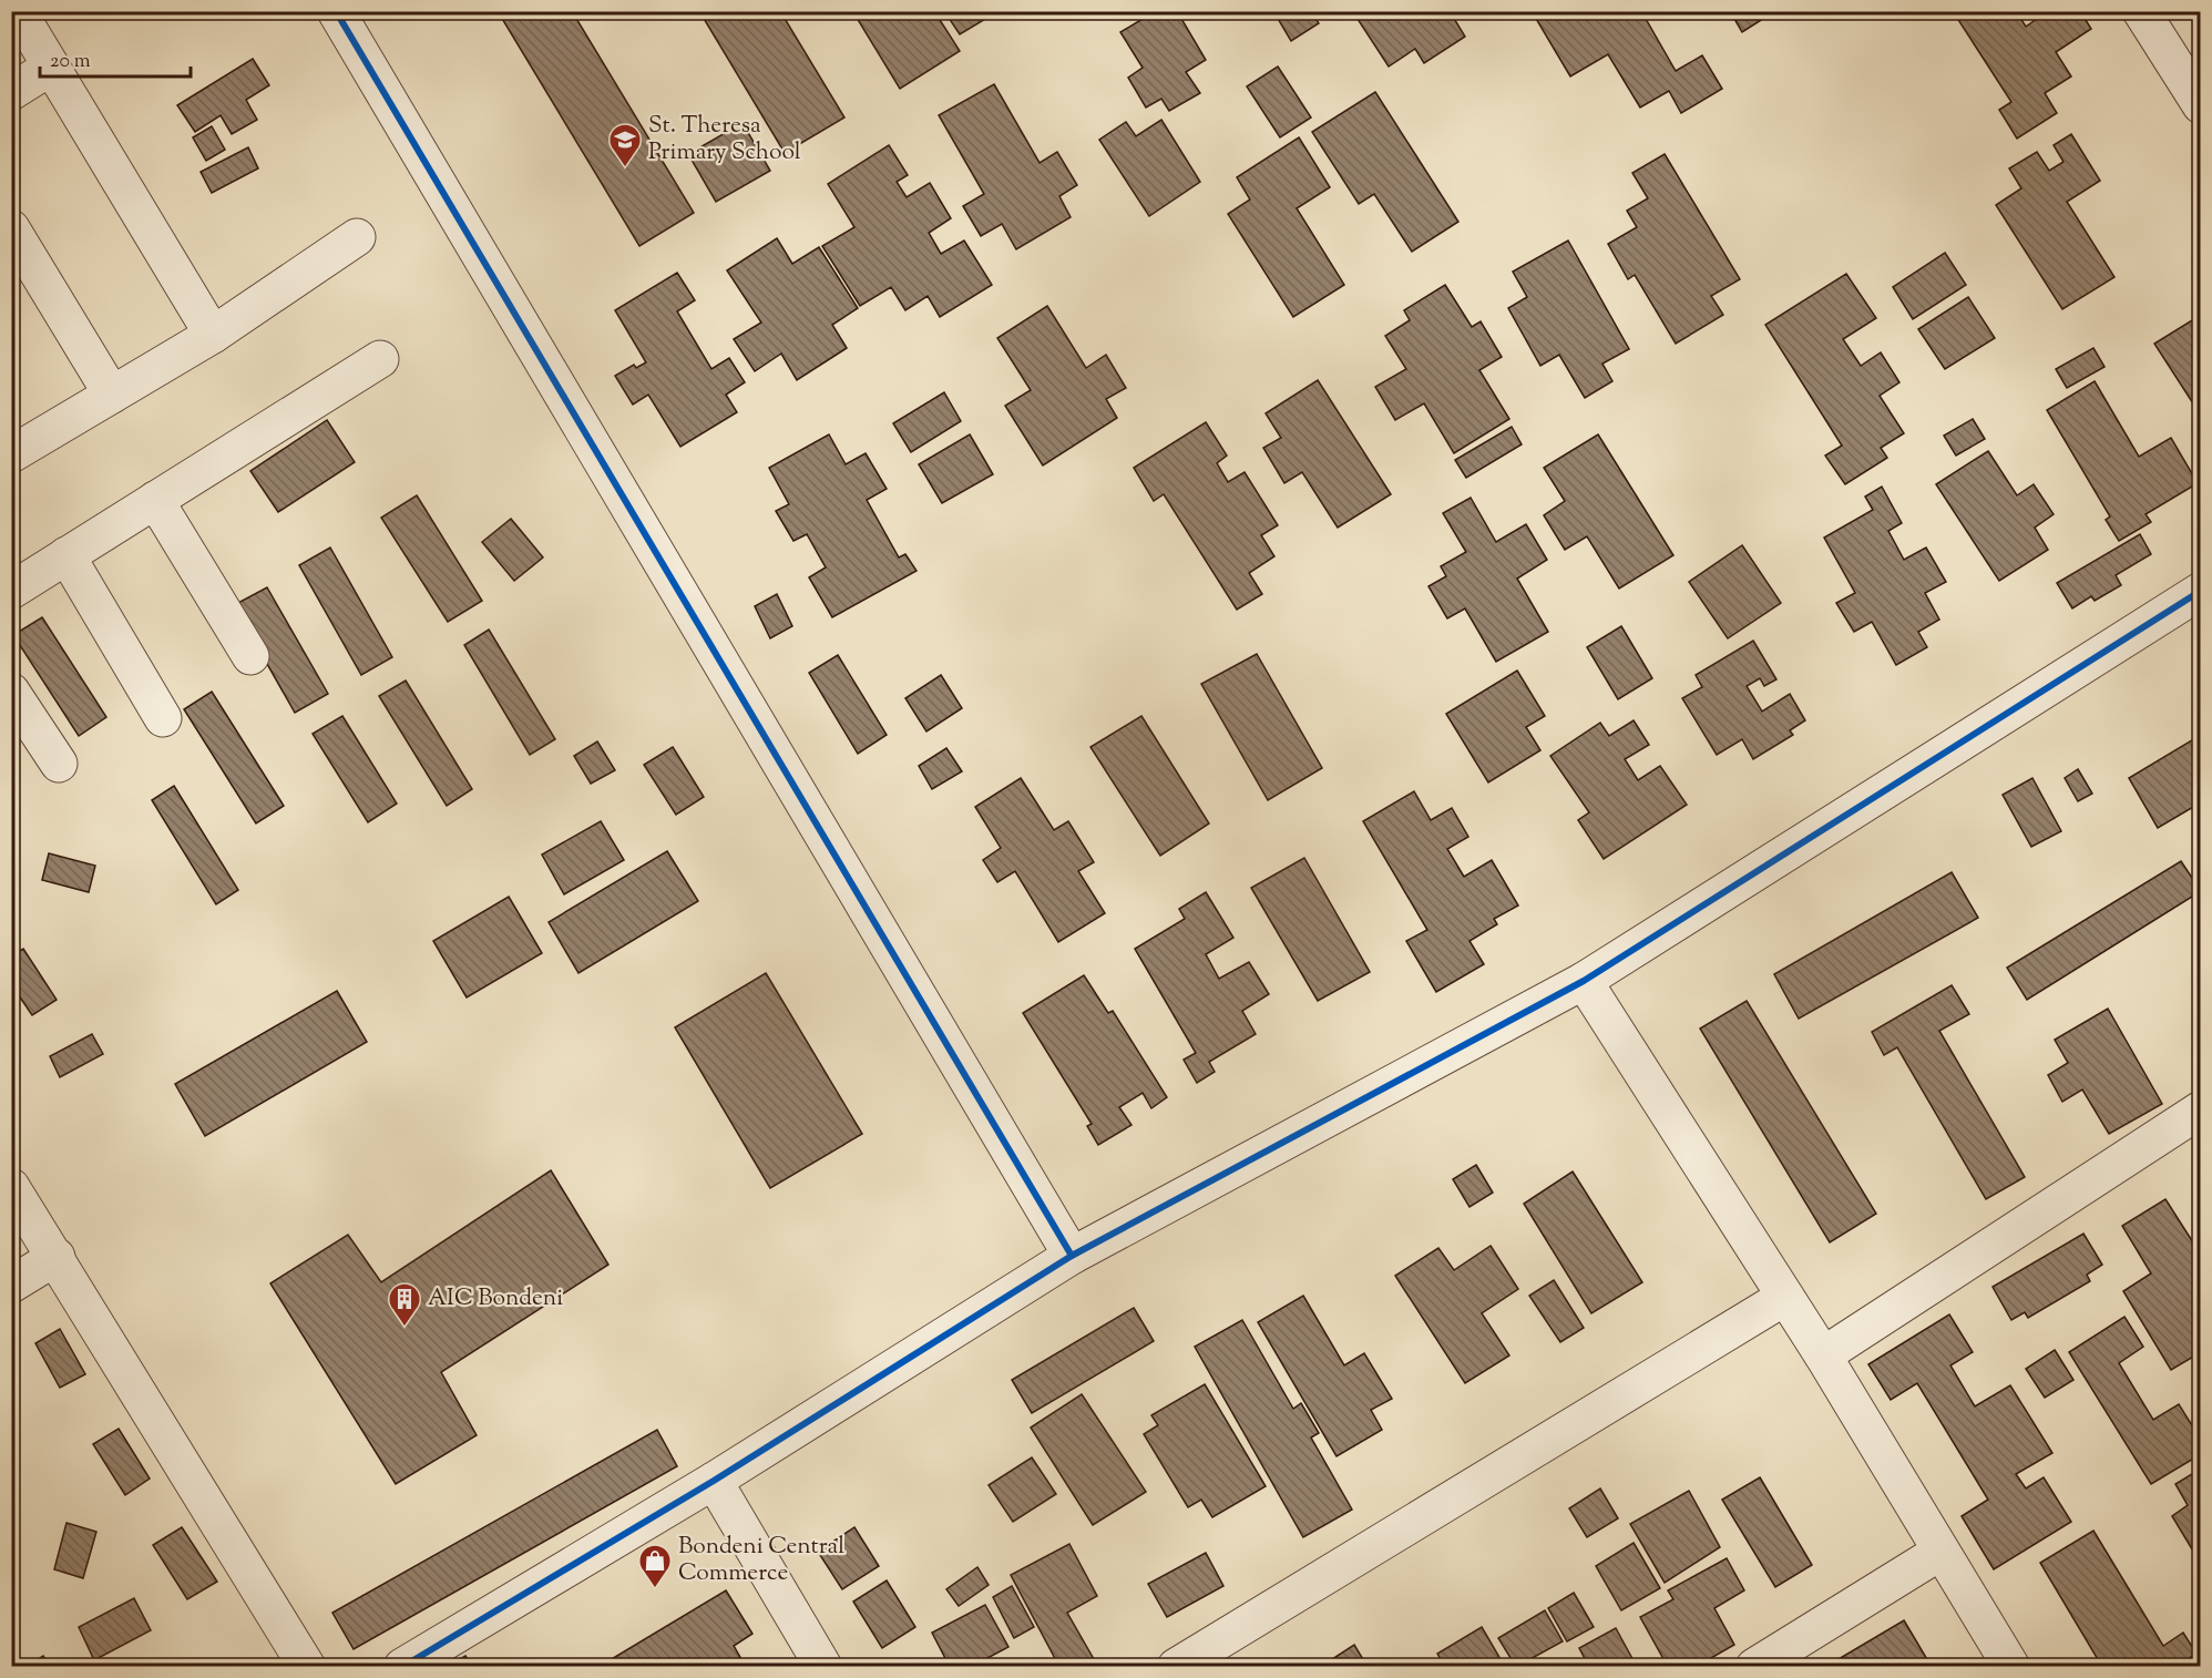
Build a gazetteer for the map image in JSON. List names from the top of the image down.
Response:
{
  "places": {
    "school or university": ["St. Theresa Primary School"],
    "building": ["AIC Bondeni"],
    "shop": ["Bondeni Central Commerce"]
  },
  "scale_bar": "20 m"
}
